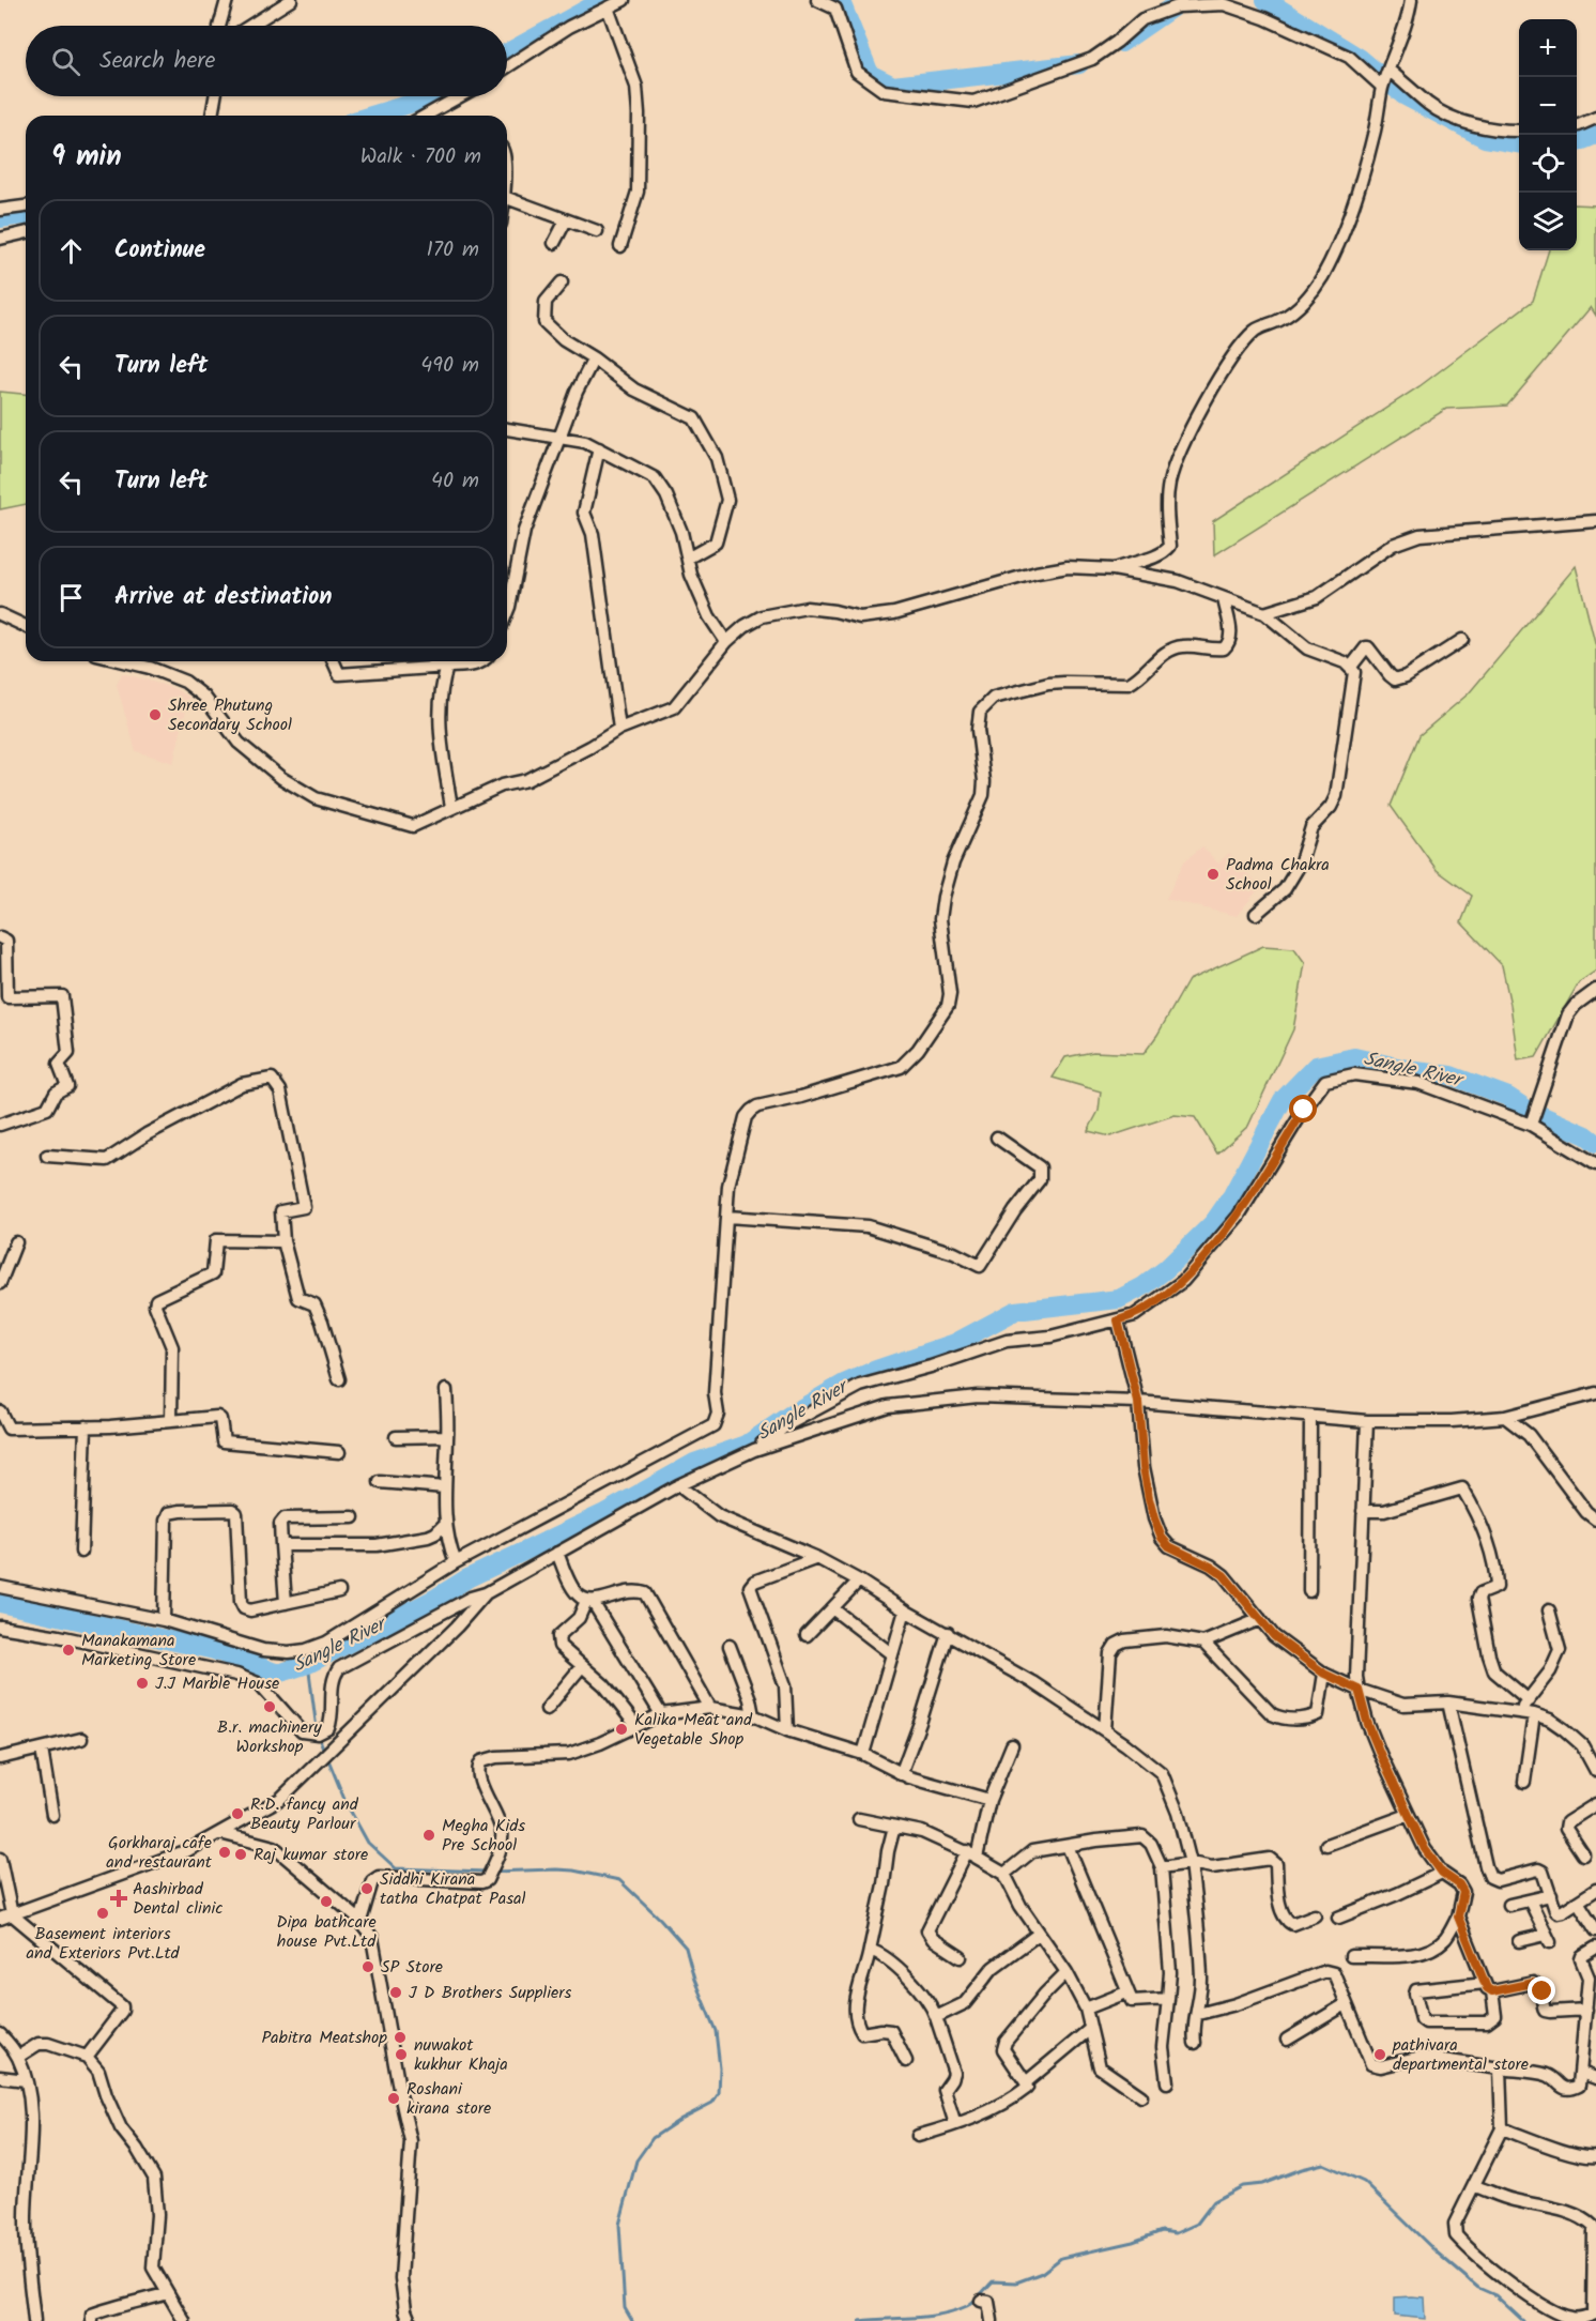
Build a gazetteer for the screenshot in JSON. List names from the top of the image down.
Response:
{
  "water": ["Sangle River"],
  "places": {
    "other": [
      "Shree Phutung Secondary School",
      "Padma Chakra School",
      "Manakamana Marketing Store",
      "J.J Marble House",
      "B.r. machinery Workshop",
      "Kalika Meat and Vegetable Shop",
      "R.D. fancy and Beauty Parlour",
      "Megha Kids Pre School",
      "Gorkharaj cafe and restaurant",
      "Raj kumar store",
      "Siddhi Kirana tatha Chatpat Pasal",
      "Dipa bathcare house Pvt.Ltd",
      "Basement interiors and Exteriors Pvt.Ltd",
      "SP Store",
      "J D Brothers Suppliers",
      "Pabitra Meatshop",
      "nuwakot kukhur Khaja",
      "pathivara departmental store",
      "Roshani kirana store"
    ],
    "health": ["Aashirbad Dental clinic"]
  },
  "page": {
    "map_buttons": ["+", "−"],
    "search": "Search here",
    "heading": ["9 min", "Walk · 700 m"],
    "list": [
      ["Continue", "170 m"],
      ["Turn left", "490 m"],
      ["Turn left", "40 m"],
      "Arrive at destination"
    ]
  }
}
